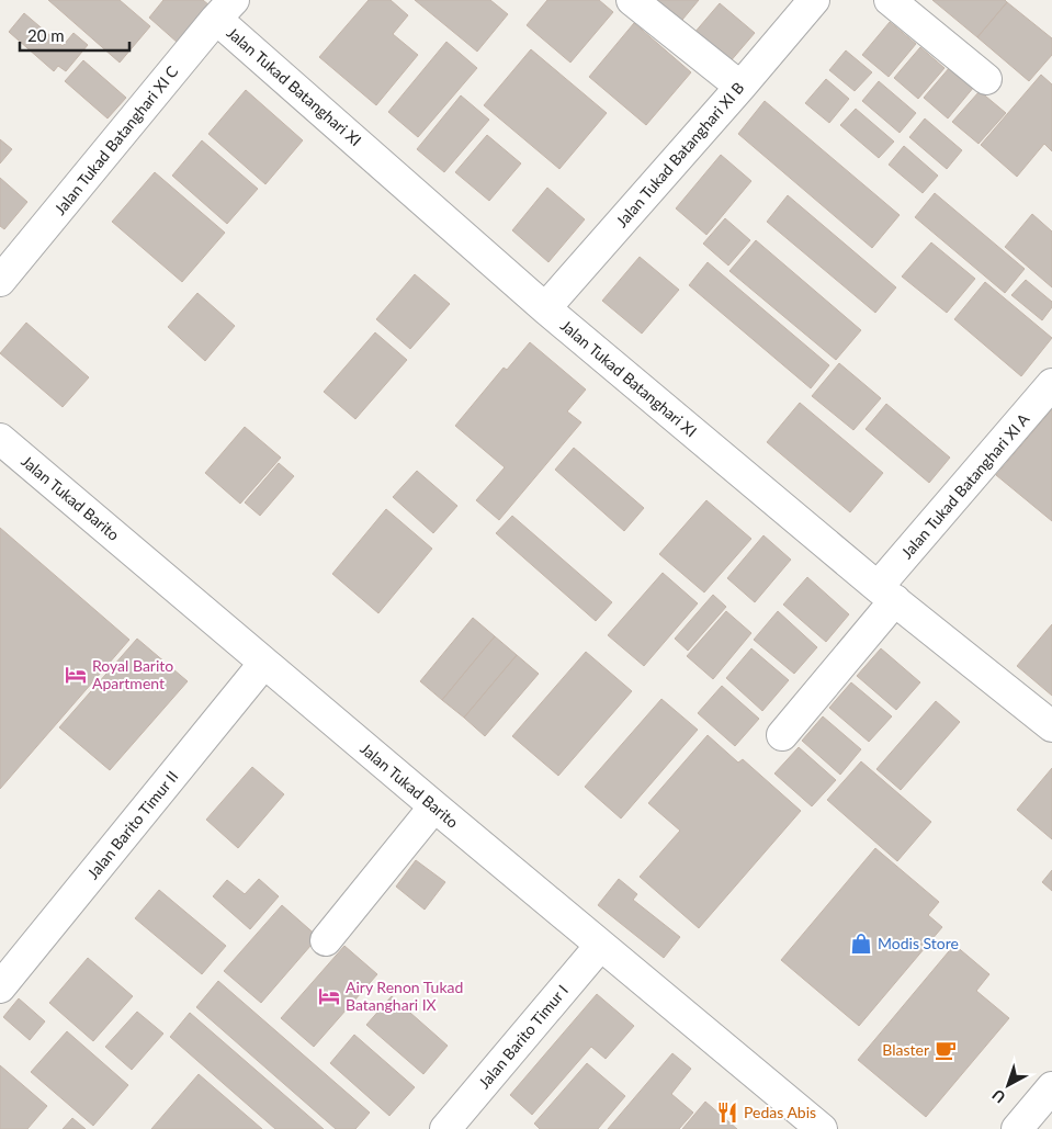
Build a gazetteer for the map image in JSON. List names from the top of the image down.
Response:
{
  "streets": {
    "street": [
      "Jalan Tukad Batanghari XI",
      "Jalan Tukad Batanghari XI C",
      "Jalan Tukad Batanghari XI B",
      "Jalan Tukad Batanghari XI A",
      "Jalan Tukad Barito",
      "Jalan Barito Timur II",
      "Jalan Barito Timur I"
    ]
  },
  "crossings": [
    ["Jalan Tukad Batanghari XI", "Jalan Tukad Batanghari XI C"],
    ["Jalan Tukad Batanghari XI", "Jalan Tukad Batanghari XI B"],
    ["Jalan Tukad Batanghari XI", "Jalan Tukad Batanghari XI A"],
    ["Jalan Tukad Barito", "Jalan Barito Timur II"],
    ["Jalan Tukad Barito", "Jalan Barito Timur I"]
  ],
  "places": {
    "hotel": ["Royal Barito Apartment", "Airy Renon Tukad Batanghari IX"],
    "shop": ["Modis Store"],
    "cafe": ["Blaster"],
    "restaurant": ["Pedas Abis"]
  },
  "scale_bar": "20 m",
  "north": "bottom left"
}
